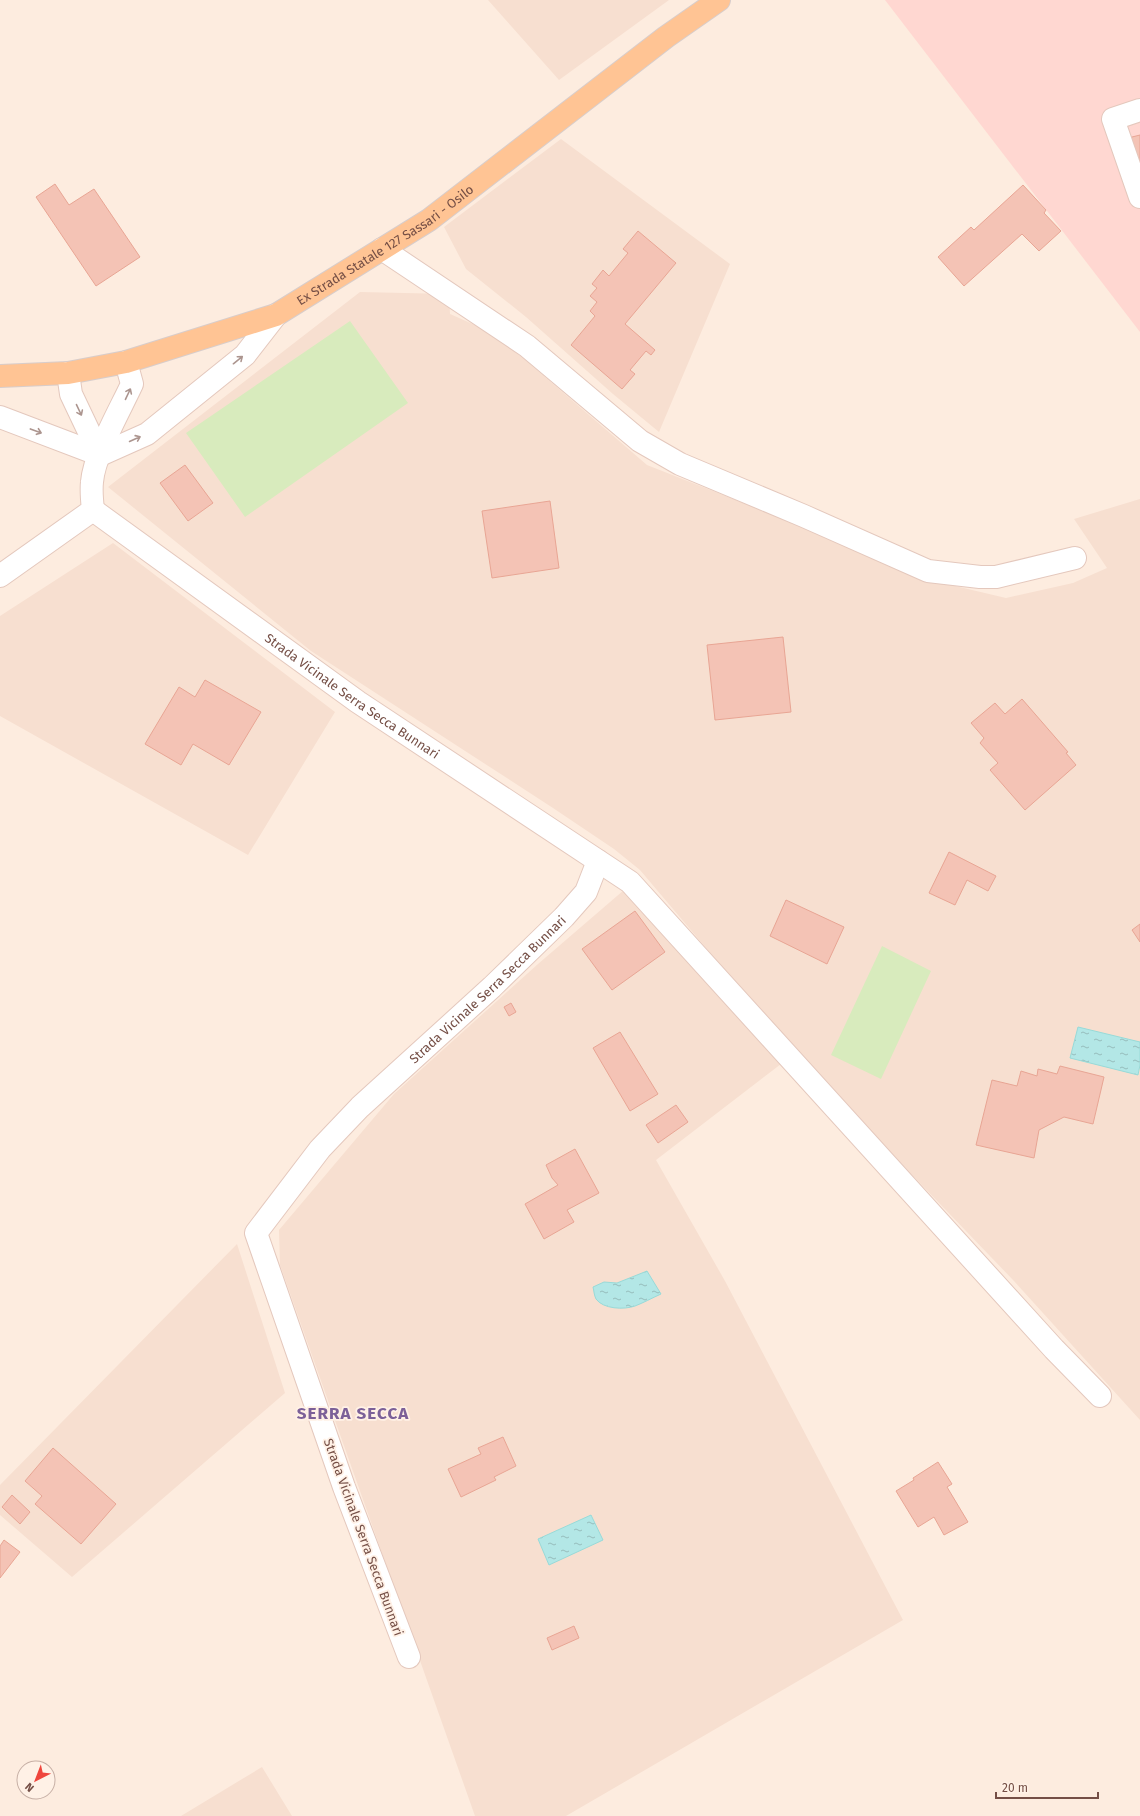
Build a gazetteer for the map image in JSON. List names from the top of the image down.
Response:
{
  "streets": {
    "main road": ["Ex Strada Statale 127 Sassari - Osilo"],
    "street": ["Strada Vicinale Serra Secca Bunnari"]
  },
  "districts": ["SERRA SECCA"],
  "scale_bar": "20 m",
  "north": "bottom left"
}
